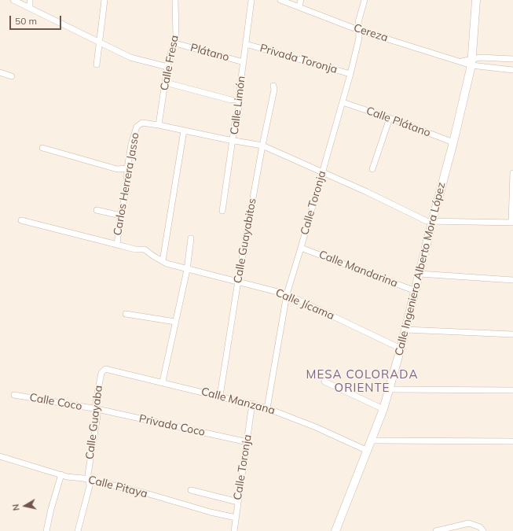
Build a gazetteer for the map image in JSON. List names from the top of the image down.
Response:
{
  "streets": {
    "street": [
      "Cereza",
      "Plátano",
      "Privada Toronja",
      "Calle Fresa",
      "Calle Limón",
      "Calle Plátano",
      "Carlos Herrera Jasso",
      "Calle Toronja",
      "Calle Guayabitos",
      "Calle Mandarina",
      "Calle Ingeniero Alberto Mora López",
      "Calle Jícama",
      "Calle Manzana",
      "Calle Coco",
      "Calle Guayaba",
      "Privada Coco",
      "Calle Pitaya"
    ]
  },
  "crossings": [
    ["Cereza", "Calle Toronja"],
    ["Cereza", "Calle Ingeniero Alberto Mora López"],
    ["Plátano", "Calle Fresa"],
    ["Plátano", "Calle Limón"],
    ["Privada Toronja", "Calle Limón"],
    ["Privada Toronja", "Calle Toronja"],
    ["Calle Fresa", "Carlos Herrera Jasso"],
    ["Calle Plátano", "Calle Toronja"],
    ["Calle Plátano", "Calle Ingeniero Alberto Mora López"],
    ["Carlos Herrera Jasso", "Calle Jícama"],
    ["Calle Toronja", "Calle Mandarina"],
    ["Calle Toronja", "Calle Jícama"],
    ["Calle Toronja", "Calle Manzana"],
    ["Calle Toronja", "Privada Coco"],
    ["Calle Toronja", "Calle Pitaya"],
    ["Calle Guayabitos", "Calle Jícama"],
    ["Calle Guayabitos", "Calle Manzana"],
    ["Calle Mandarina", "Calle Ingeniero Alberto Mora López"],
    ["Calle Ingeniero Alberto Mora López", "Calle Jícama"],
    ["Calle Ingeniero Alberto Mora López", "Calle Manzana"],
    ["Calle Manzana", "Calle Guayaba"],
    ["Calle Coco", "Calle Guayaba"],
    ["Calle Coco", "Privada Coco"],
    ["Calle Guayaba", "Privada Coco"],
    ["Calle Guayaba", "Calle Pitaya"]
  ],
  "districts": ["MESA COLORADA ORIENTE"],
  "scale_bar": "50 m",
  "north": "left"
}
